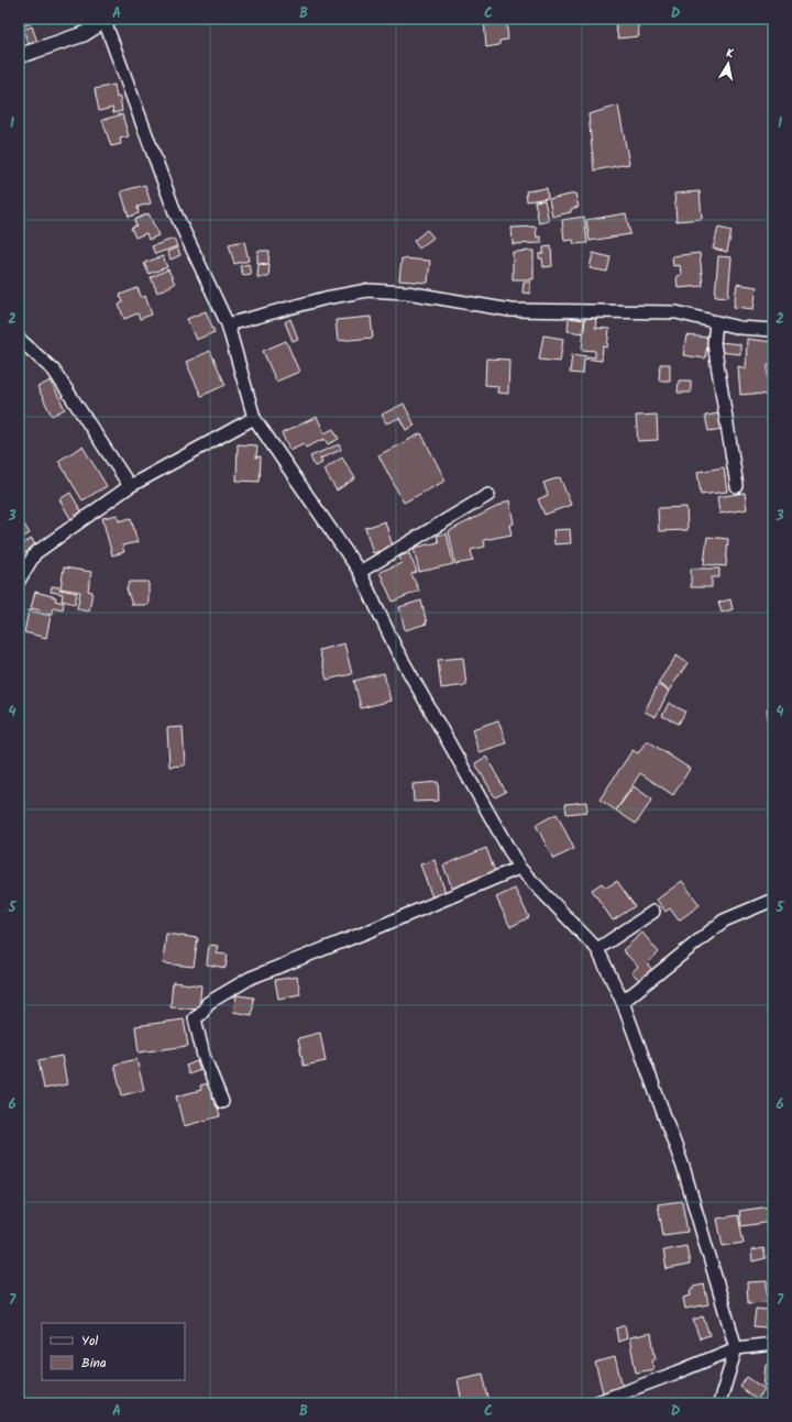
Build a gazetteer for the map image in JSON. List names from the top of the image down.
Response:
{
  "legend": ["Yol", "Bina"],
  "north": "top",
  "grid": {
    "columns": [
      "A",
      "B",
      "C",
      "D"
    ],
    "rows": [
      "1",
      "2",
      "3",
      "4",
      "5",
      "6",
      "7"
    ]
  }
}
